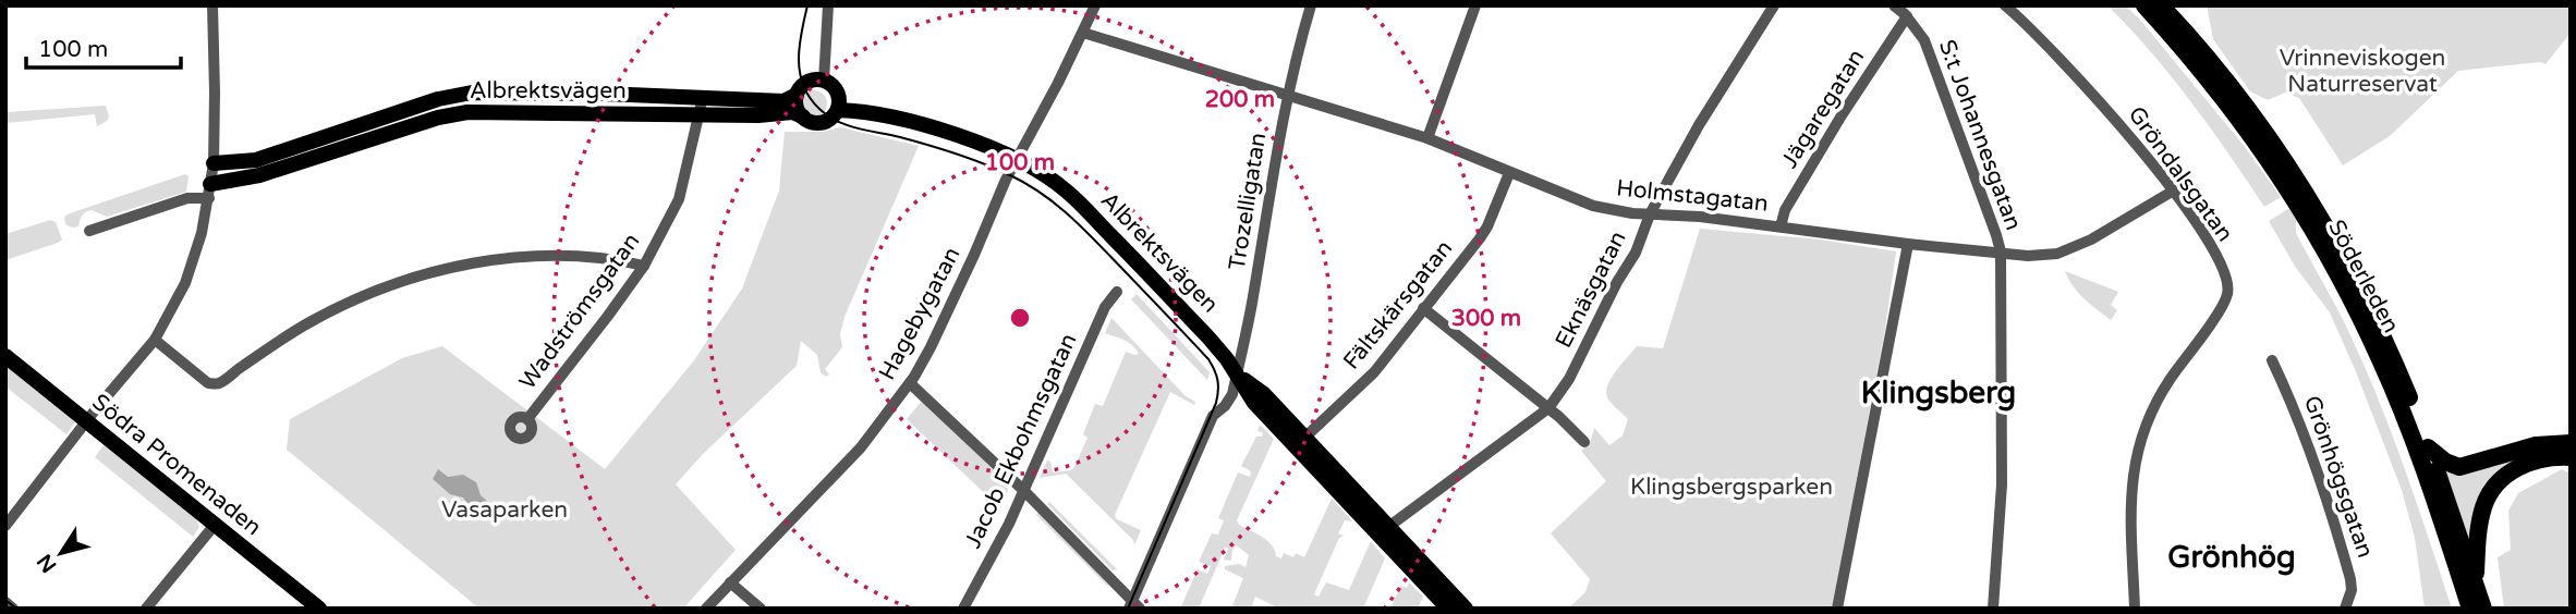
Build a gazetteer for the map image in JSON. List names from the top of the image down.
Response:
{
  "streets": {
    "highway": ["Söderleden"],
    "main road": ["Albrektsvägen", "Södra Promenaden"],
    "street": [
      "Jägaregatan",
      "S:t Johannesgatan",
      "Gröndalsgatan",
      "Holmstagatan",
      "Trozelligatan",
      "Eknäsgatan",
      "Fältskärsgatan",
      "Wadströmsgatan",
      "Hagebygatan",
      "Jacob Ekbohmsgatan",
      "Grönhögsgatan"
    ]
  },
  "crossings": [
    ["Albrektsvägen", "Trozelligatan"],
    ["Albrektsvägen", "Eknäsgatan"],
    ["Albrektsvägen", "Fältskärsgatan"],
    ["Albrektsvägen", "Wadströmsgatan"],
    ["Albrektsvägen", "Hagebygatan"],
    ["Jägaregatan", "S:t Johannesgatan"],
    ["Jägaregatan", "Holmstagatan"],
    ["S:t Johannesgatan", "Holmstagatan"],
    ["Gröndalsgatan", "Holmstagatan"],
    ["Holmstagatan", "Trozelligatan"],
    ["Holmstagatan", "Eknäsgatan"],
    ["Holmstagatan", "Fältskärsgatan"],
    ["Holmstagatan", "Hagebygatan"]
  ],
  "districts": ["Klingsberg", "Grönhög"],
  "parks": ["Vrinneviskogen Naturreservat", "Klingsbergsparken", "Vasaparken"],
  "scale_bar": "100 m",
  "north": "bottom left",
  "rings": ["200 m", "100 m", "300 m"]
}
